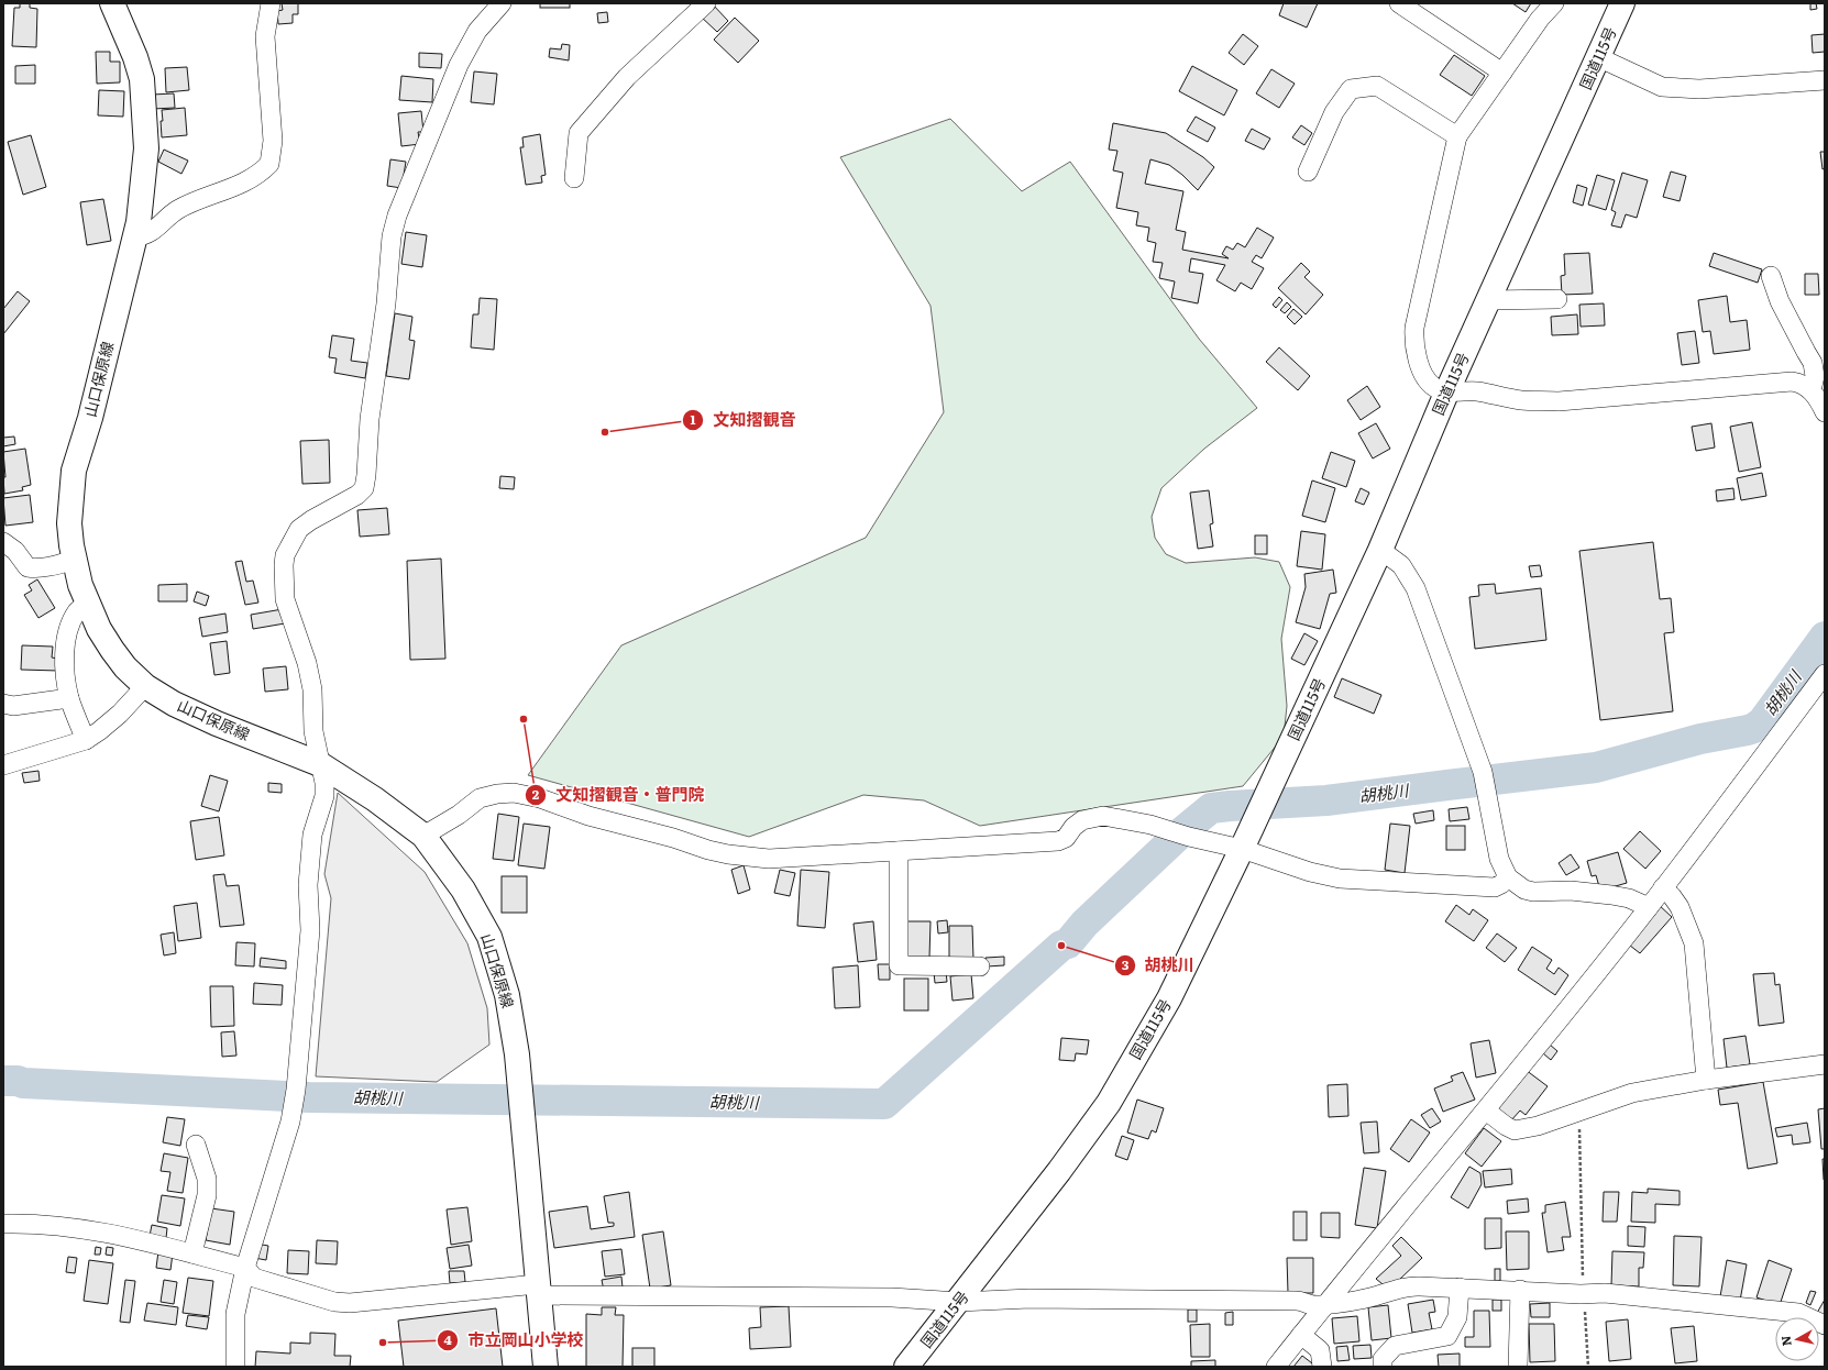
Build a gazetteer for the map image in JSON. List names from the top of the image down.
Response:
{
  "streets": {
    "main road": ["国道115号", "山口保原線"]
  },
  "water": ["胡桃川"],
  "places": [
    "文知摺観音",
    "文知摺観音・普門院",
    "胡桃川",
    "市立岡山小学校"
  ],
  "north": "left"
}
